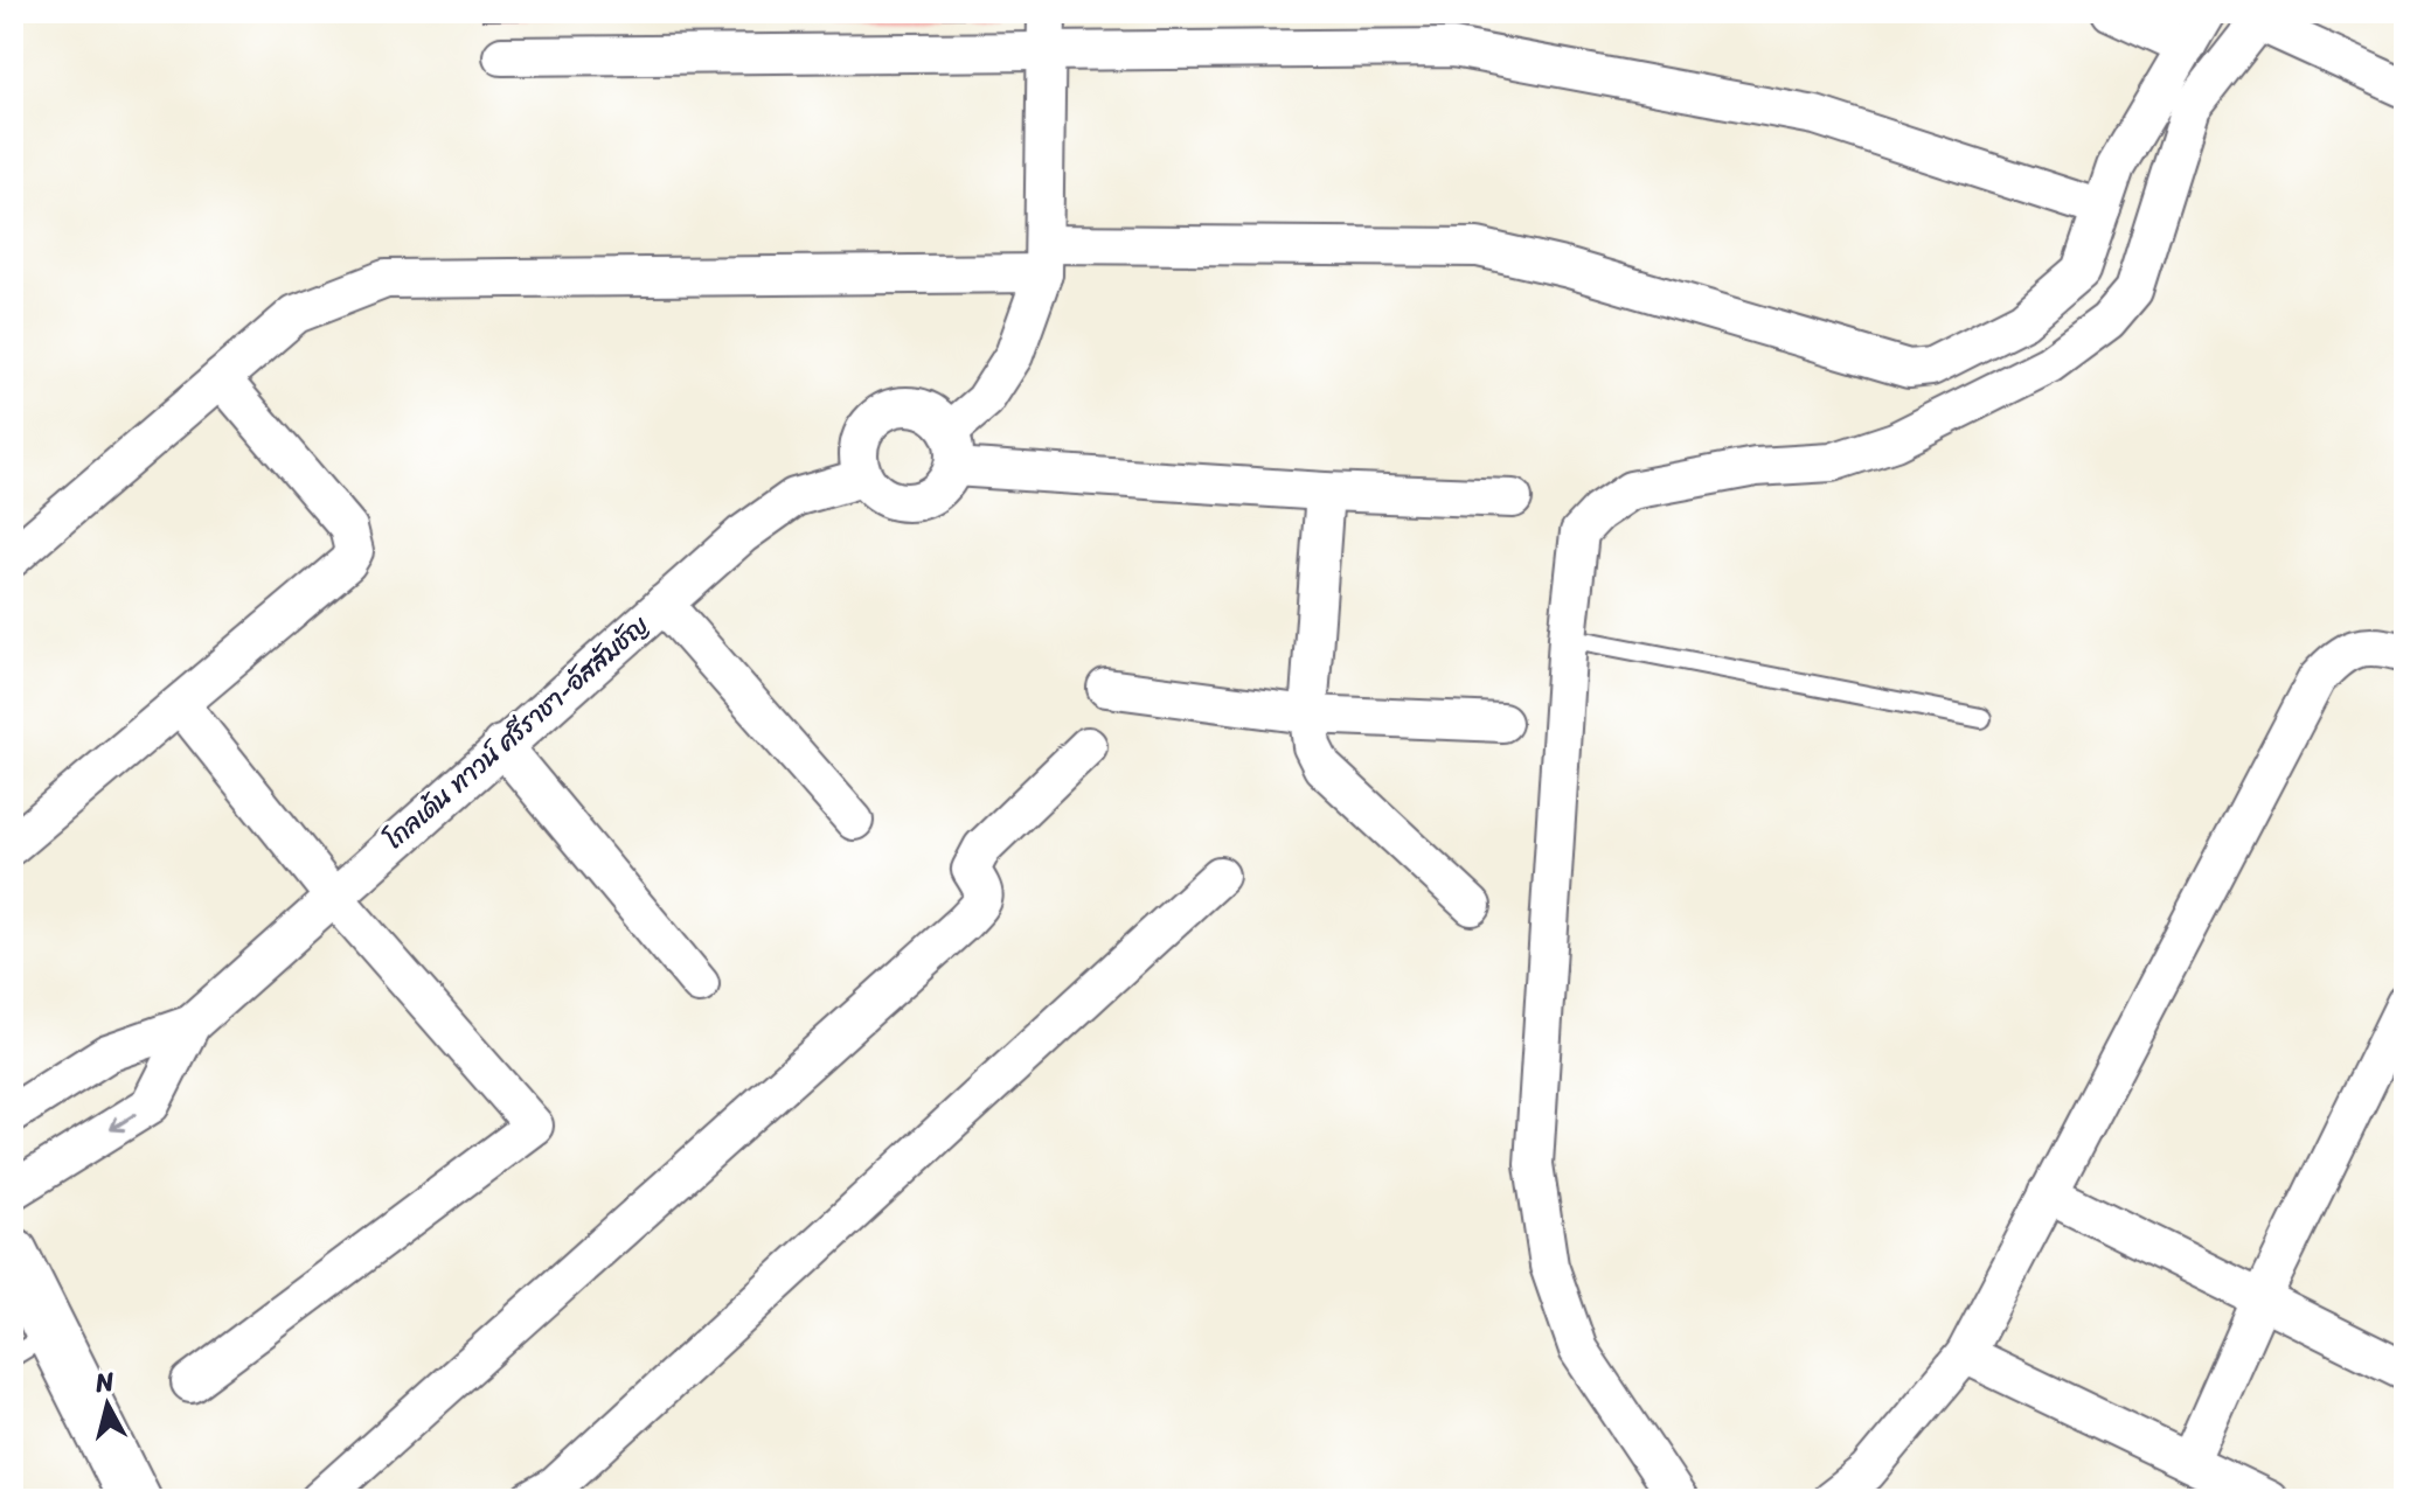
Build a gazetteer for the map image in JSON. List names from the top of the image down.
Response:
{
  "streets": {
    "street": ["โกลเด้น ทาวน์ ศรีราชา-อัสสัมชัญ"]
  },
  "north": "top"
}
